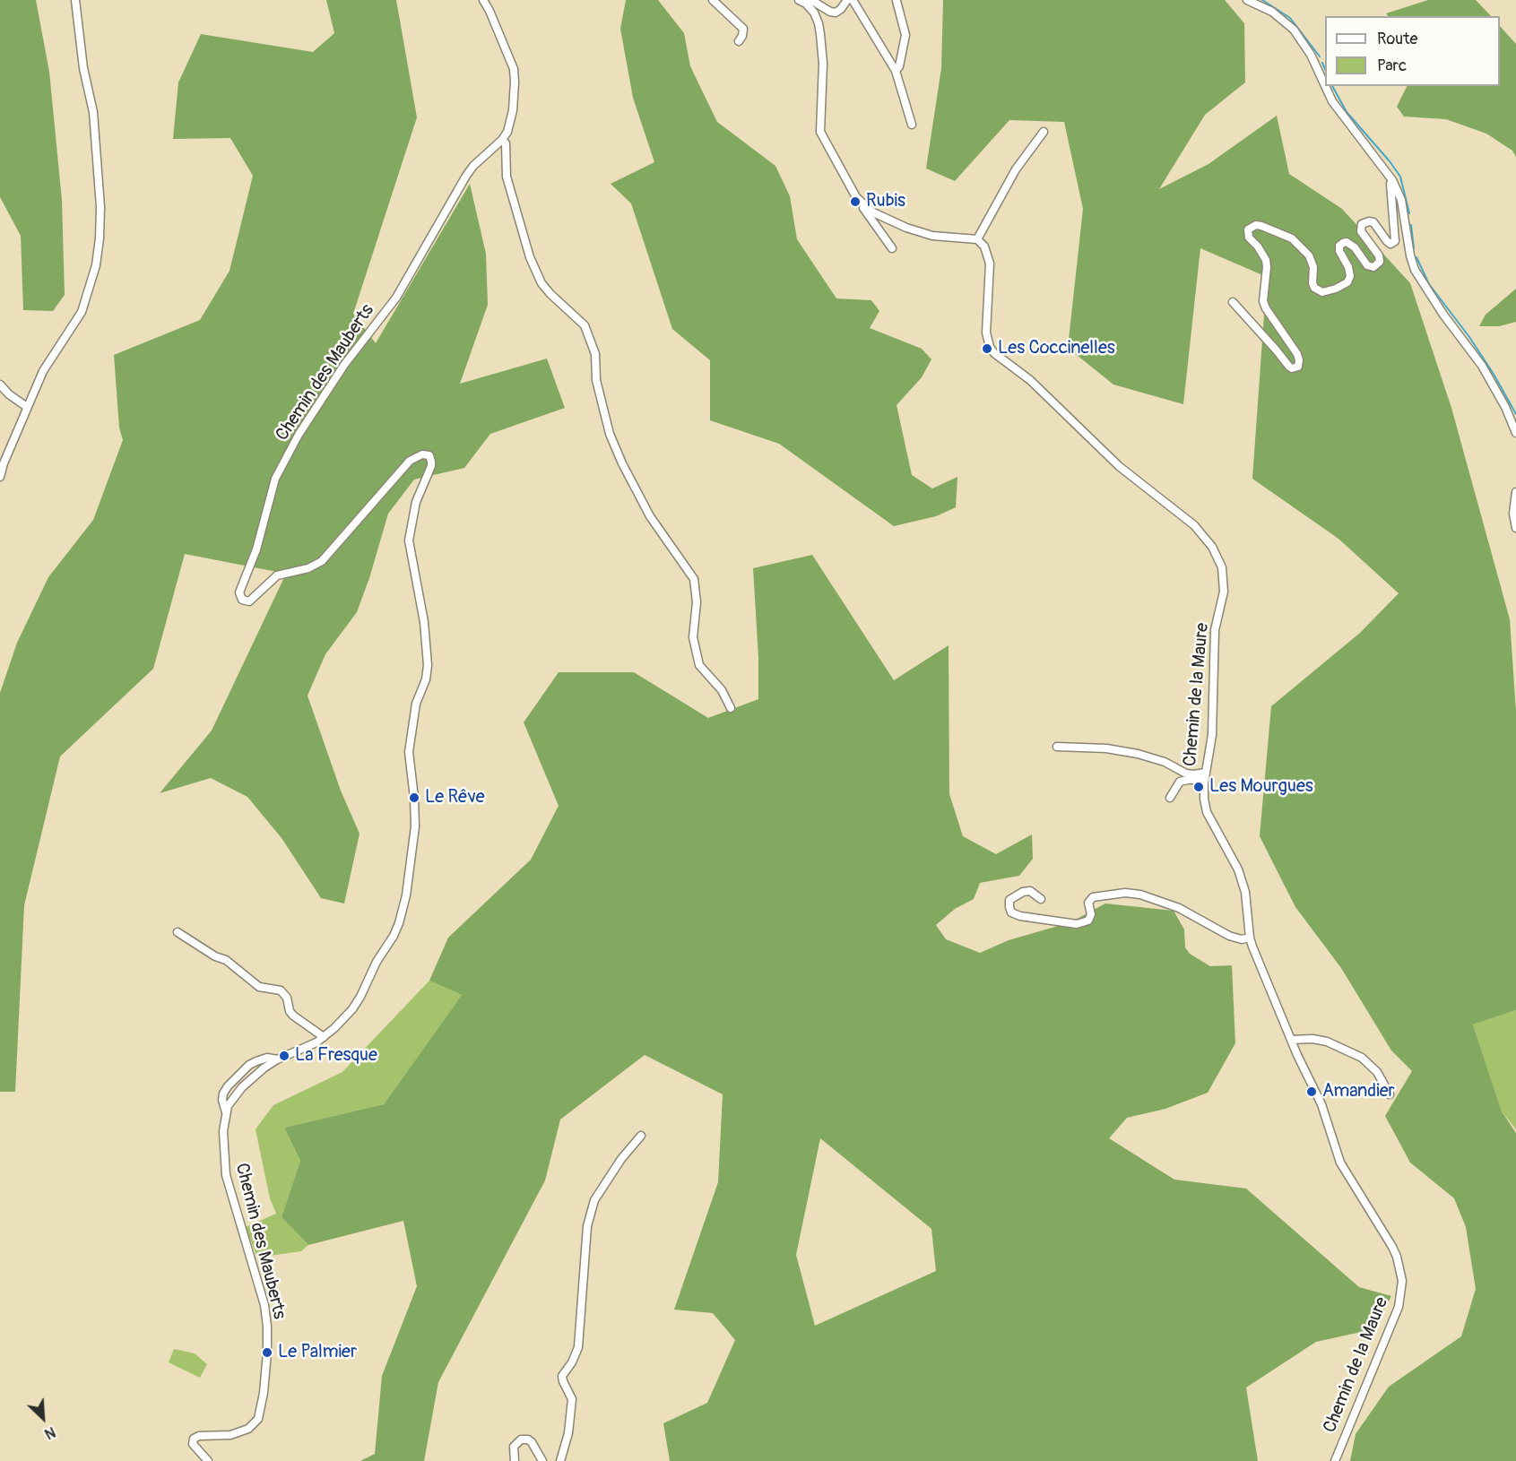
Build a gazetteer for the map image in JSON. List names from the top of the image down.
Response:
{
  "streets": {
    "street": ["Chemin des Mauberts", "Chemin de la Maure"]
  },
  "places": [
    "Rubis",
    "Les Coccinelles",
    "Les Mourgues",
    "Le Rêve",
    "La Fresque",
    "Amandier",
    "Le Palmier"
  ],
  "legend": ["Route", "Parc"],
  "north": "bottom right"
}
